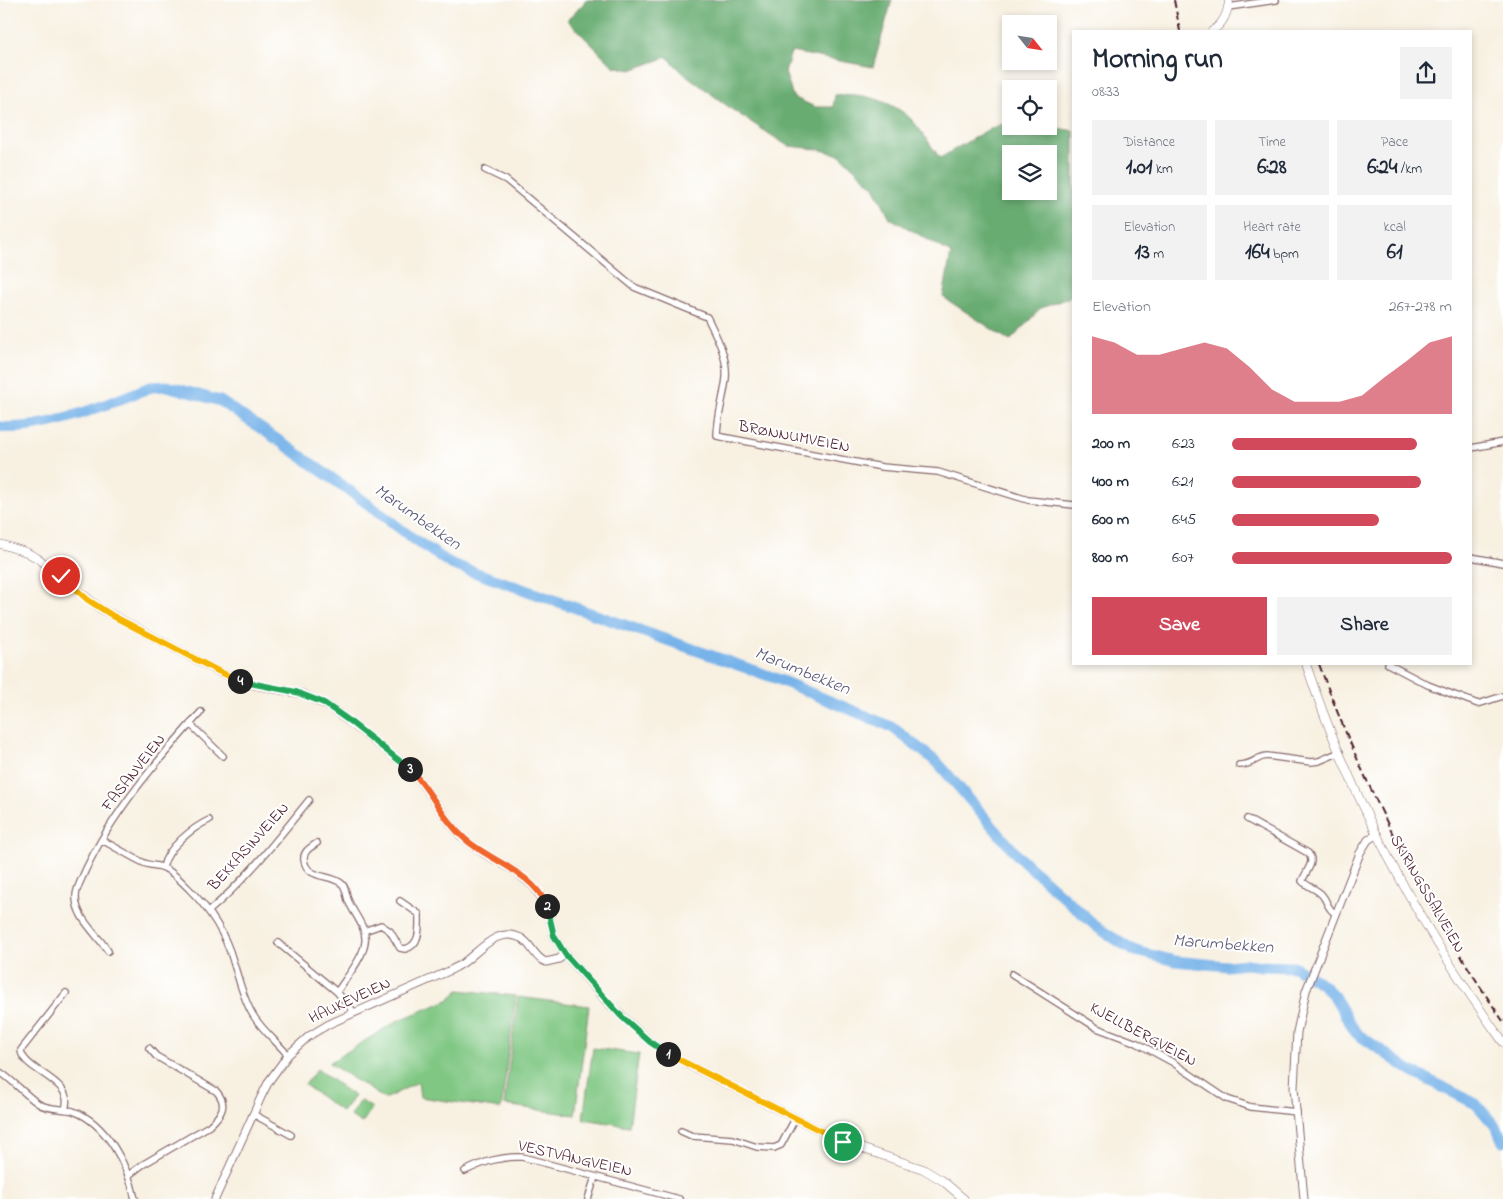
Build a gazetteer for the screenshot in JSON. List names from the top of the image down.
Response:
{
  "streets": {
    "main road": ["SKIRINGSSALVEIEN"],
    "street": [
      "BRØNNUMVEIEN",
      "FASANVEIEN",
      "BEKKASINVEIEN",
      "HAUKEVEIEN",
      "KJELLBERGVEIEN",
      "VESTVANGVEIEN"
    ]
  },
  "water": ["Marumbekken"],
  "north": "bottom right",
  "page": {
    "heading": ["Morning run", "08:33"],
    "stats": [
      ["Distance", "1.01 km"],
      ["Time", "6:28"],
      ["Pace", "6:24 /km"],
      ["Elevation", "13 m"],
      ["Heart rate", "164 bpm"],
      ["kcal", "61"]
    ],
    "chart": ["Elevation", "267–278 m"],
    "list": [
      {
        "name": "200 m",
        "note": "6:23"
      },
      {
        "name": "400 m",
        "note": "6:21"
      },
      {
        "name": "600 m",
        "note": "6:45"
      },
      {
        "name": "800 m",
        "note": "6:07"
      }
    ],
    "buttons": ["Save", "Share"],
    "pins": [
      "4",
      "3",
      "2",
      "1"
    ]
  }
}
